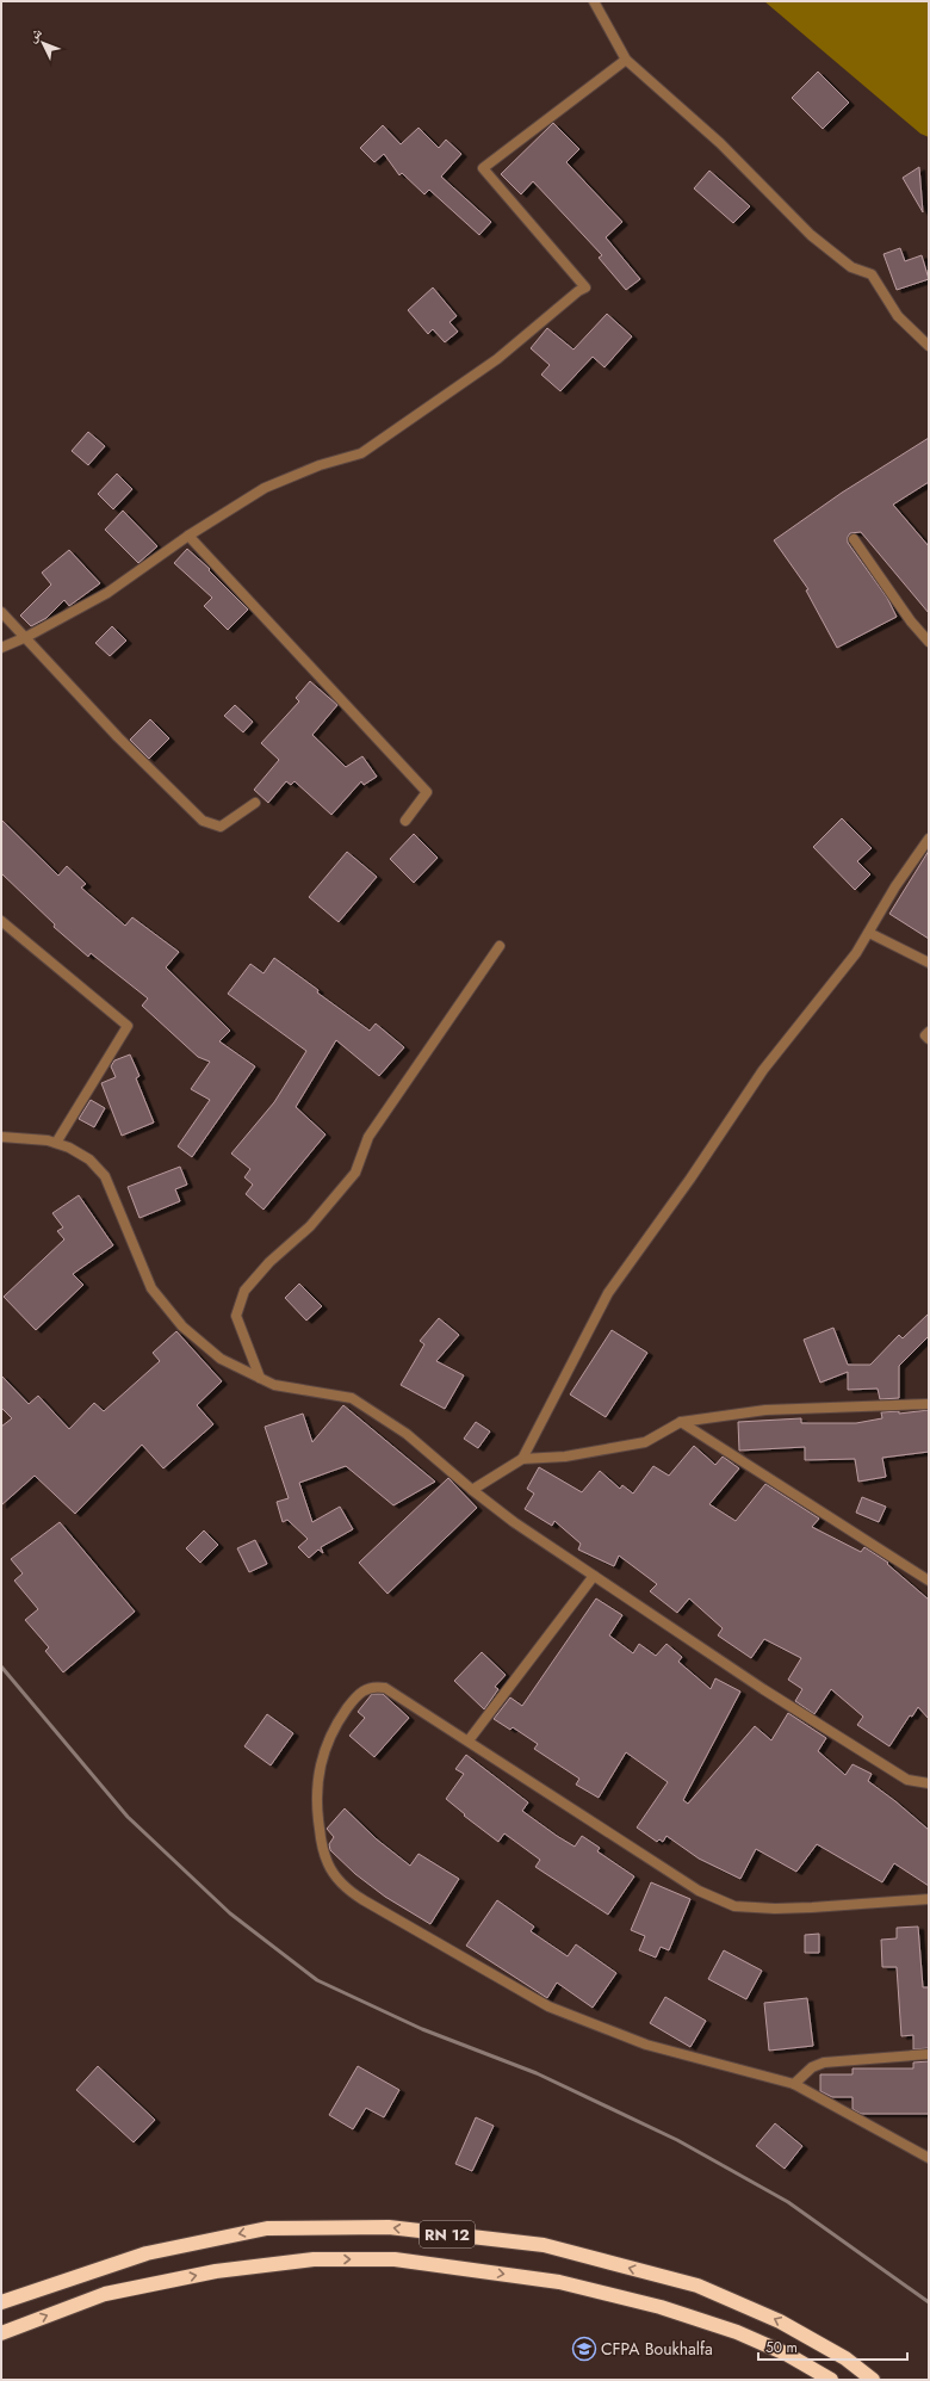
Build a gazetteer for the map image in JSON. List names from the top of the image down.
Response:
{
  "streets": {
    "highway": ["RN 12"]
  },
  "places": {
    "school or university": ["CFPA Boukhalfa"]
  },
  "scale_bar": "50 m",
  "north": "top left"
}
